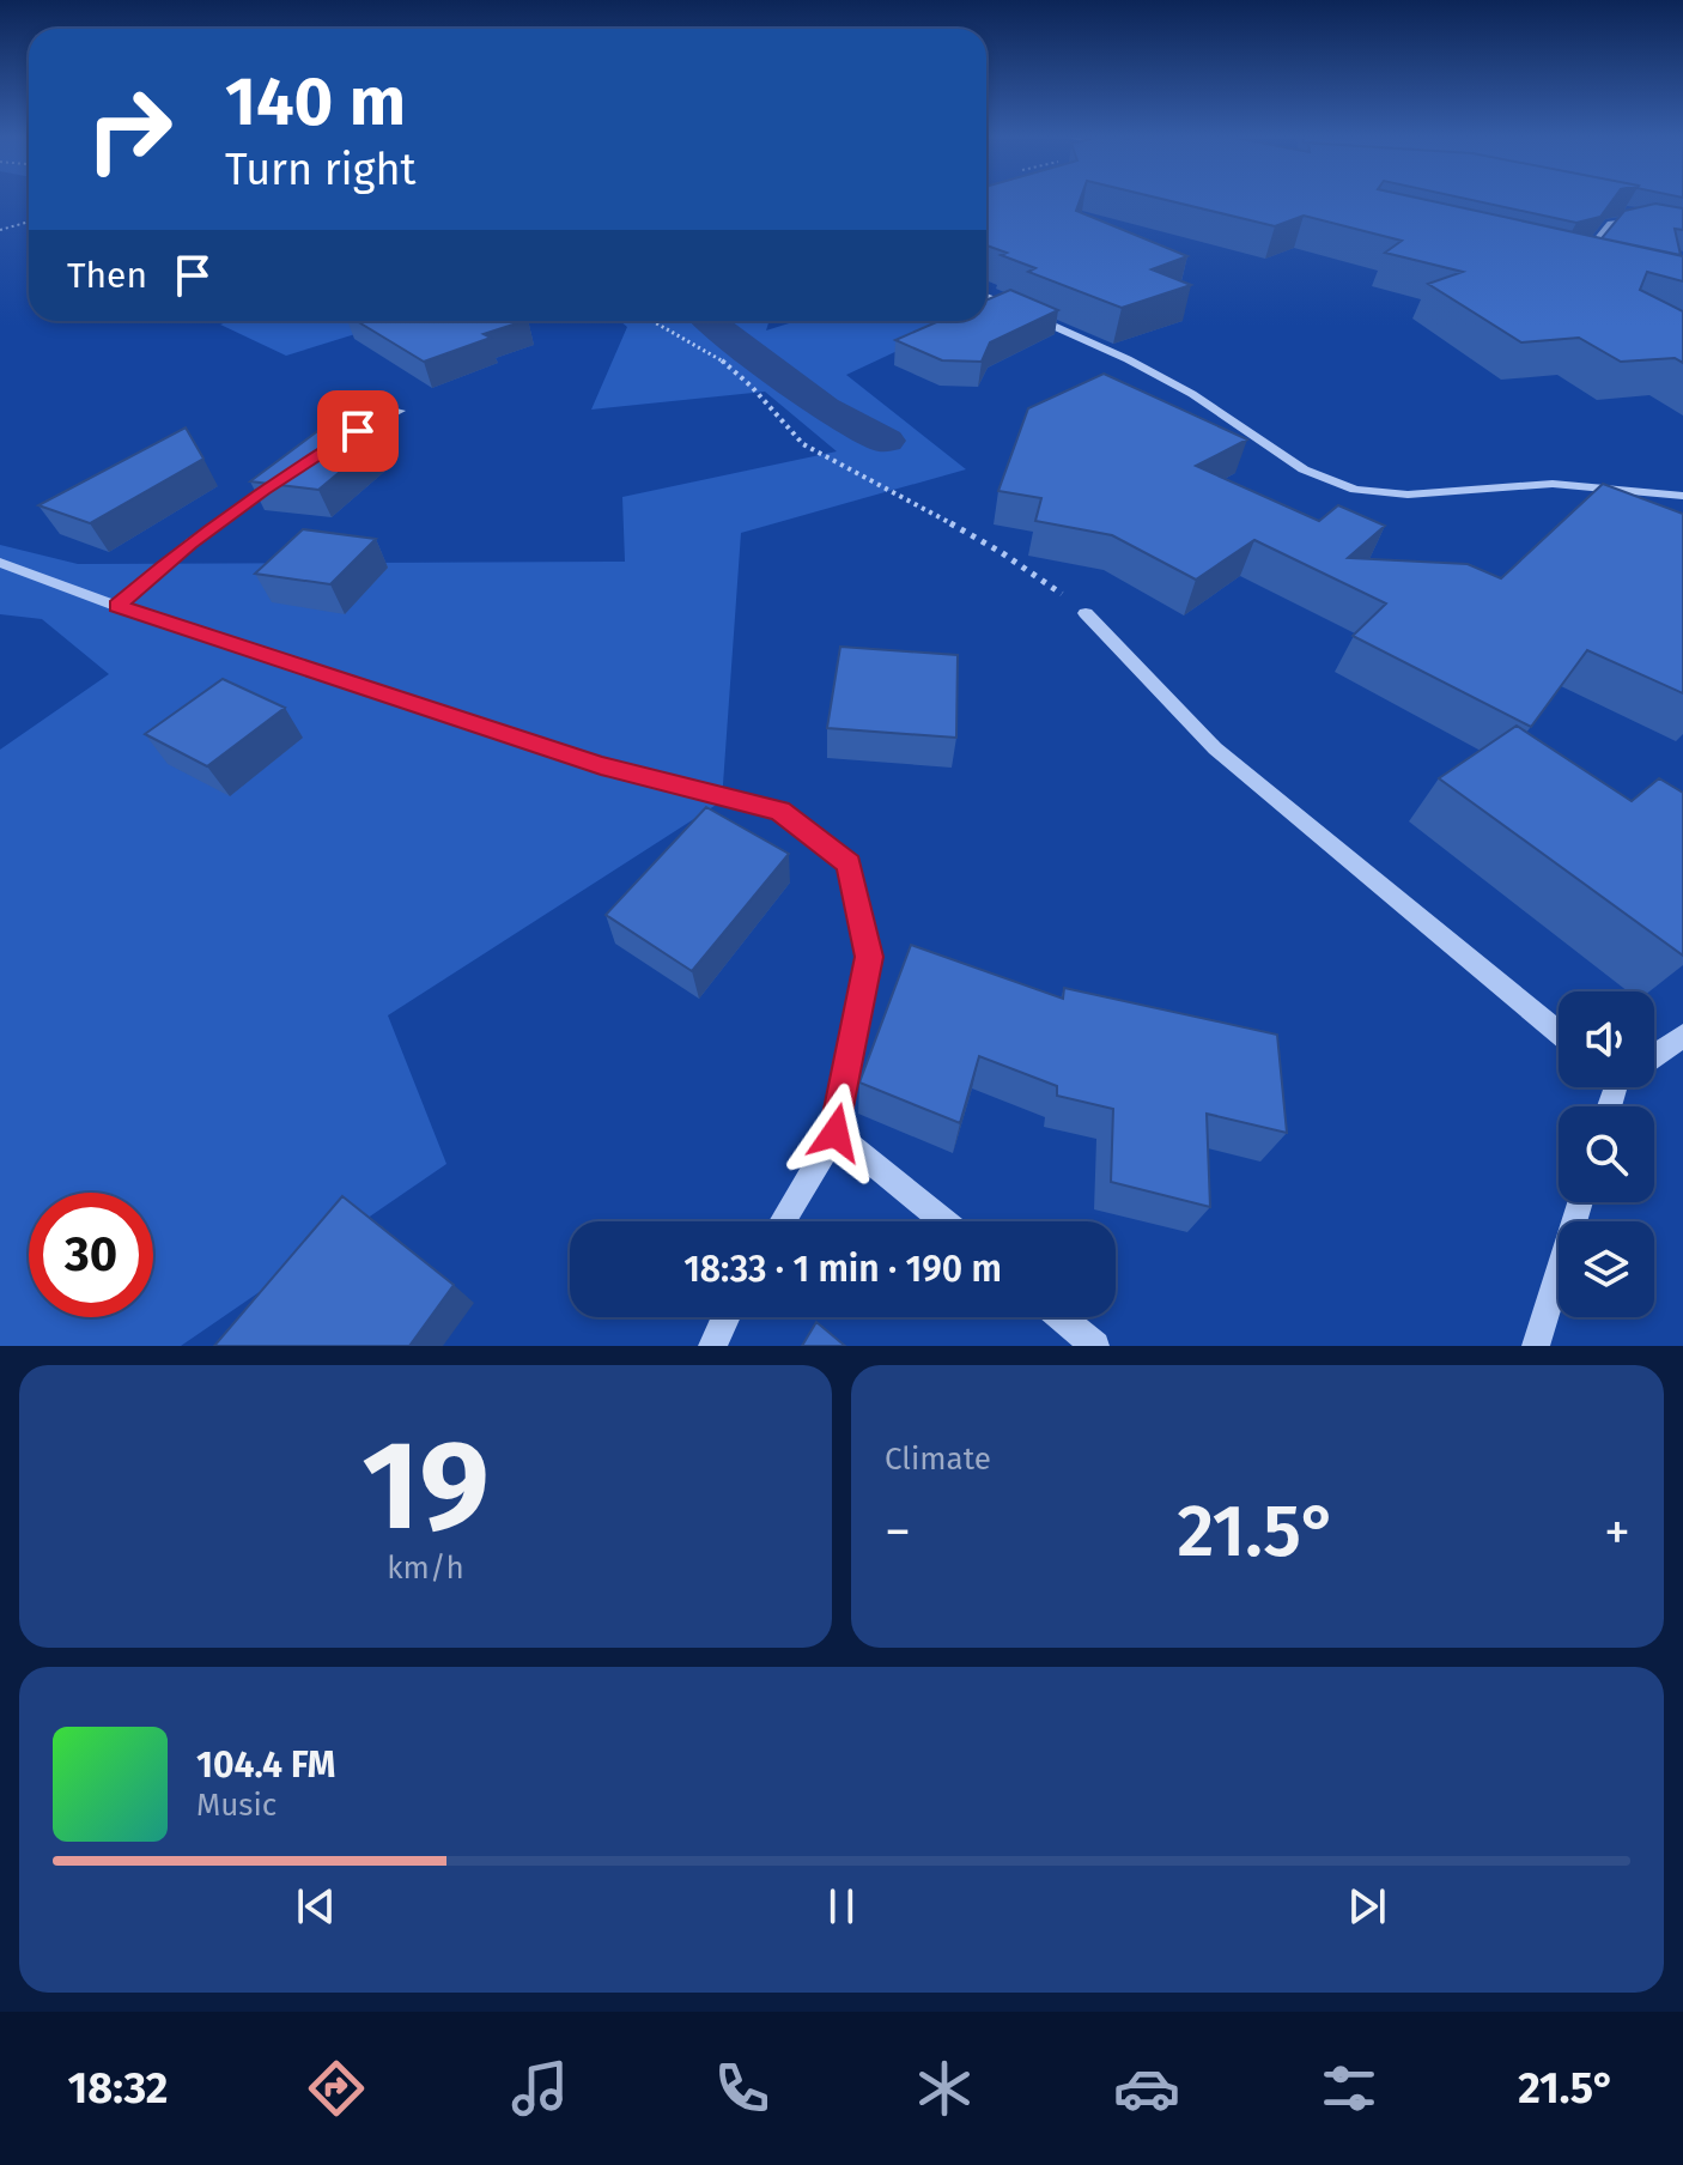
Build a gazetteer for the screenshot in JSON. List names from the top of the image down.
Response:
{
  "page": {
    "turn": ["140 m", "Turn right"],
    "then": "Then",
    "limit": "30",
    "trip": "18:33 · 1 min · 190 m",
    "tile": [
      ["19", "km/h"],
      "Climate"
    ],
    "heat": ["−", "21.5°", "+"],
    "song": ["104.4 FM", "Music"],
    "tabs": ["18:32", "21.5°"]
  }
}
